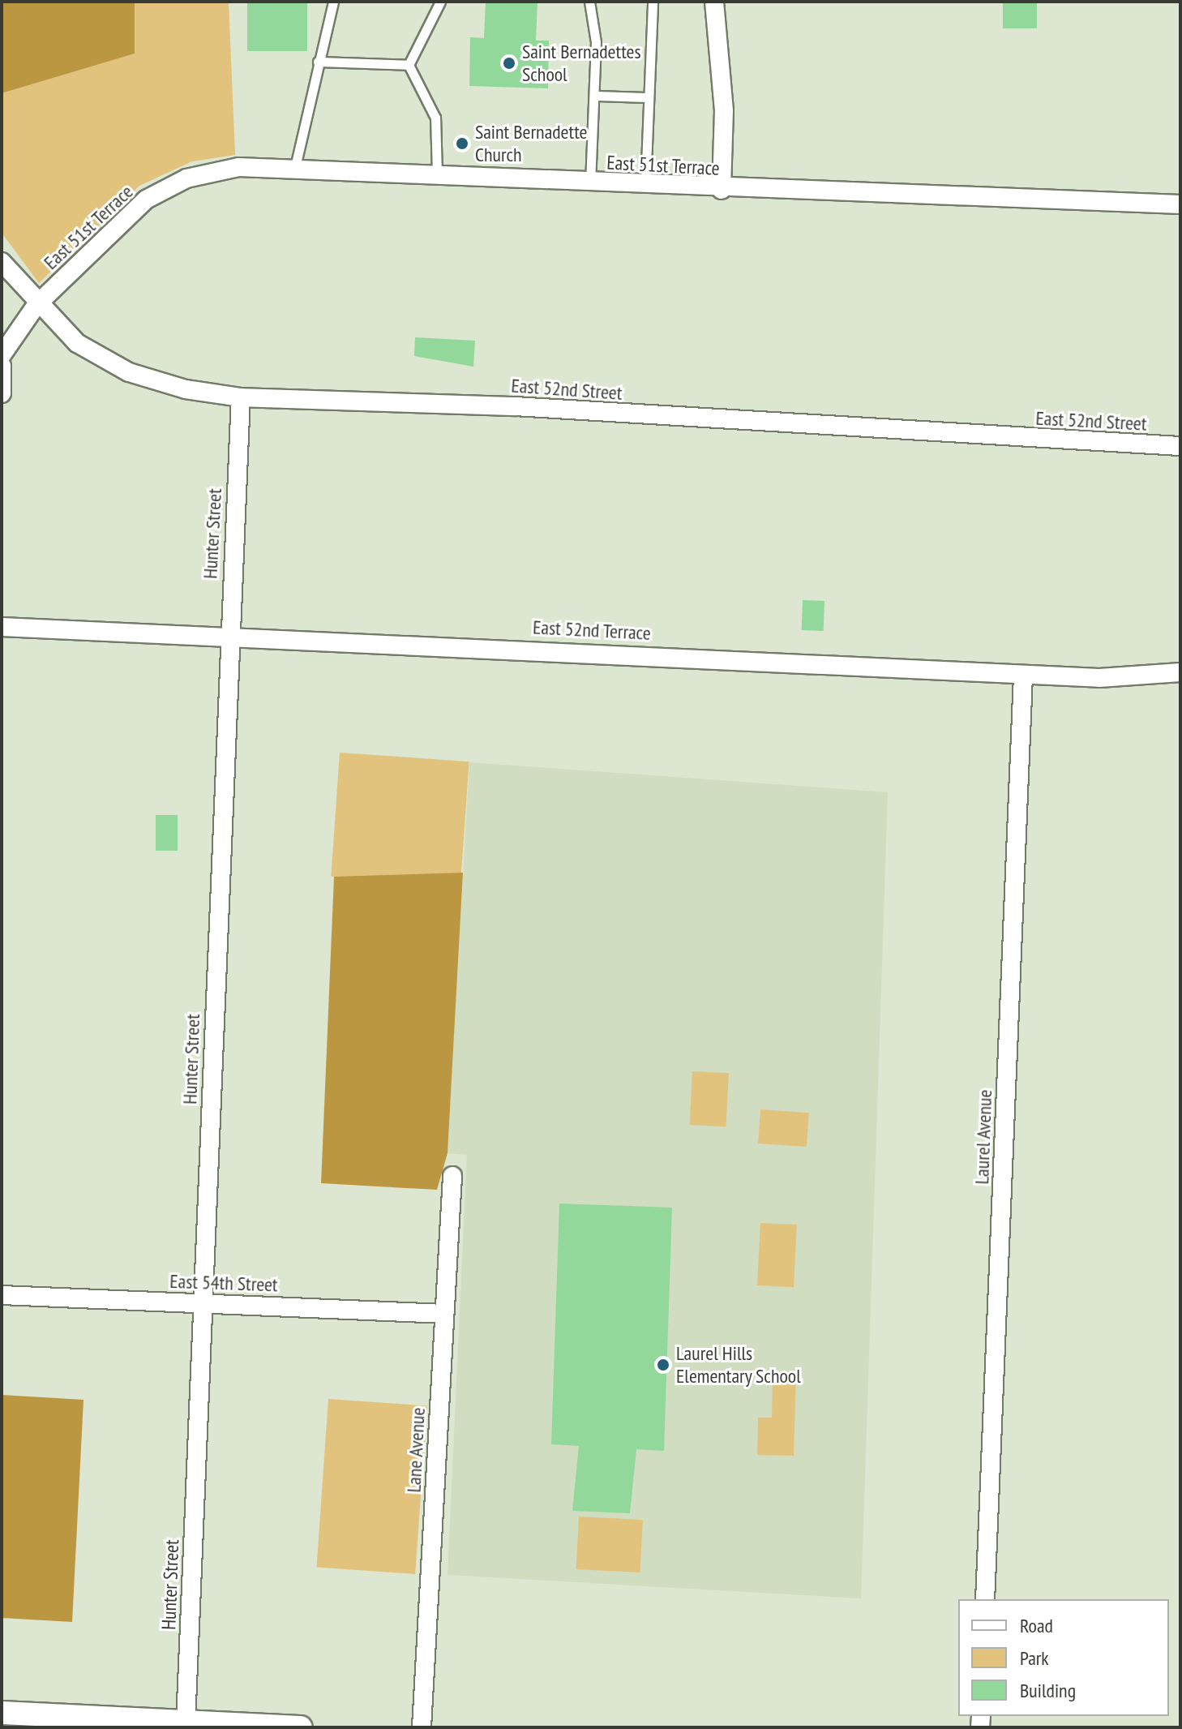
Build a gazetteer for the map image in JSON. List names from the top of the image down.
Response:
{
  "streets": {
    "street": [
      "East 51st Terrace",
      "East 52nd Street",
      "Hunter Street",
      "East 52nd Terrace",
      "Laurel Avenue",
      "East 54th Street",
      "Lane Avenue"
    ]
  },
  "crossings": [
    ["East 51st Terrace", "East 52nd Street"],
    ["East 52nd Street", "Hunter Street"],
    ["Hunter Street", "East 52nd Terrace"],
    ["Hunter Street", "East 54th Street"],
    ["East 52nd Terrace", "Laurel Avenue"],
    ["East 54th Street", "Lane Avenue"]
  ],
  "places": ["Saint Bernadettes School", "Saint Bernadette Church", "Laurel Hills Elementary School"],
  "legend": ["Road", "Park", "Building"]
}
